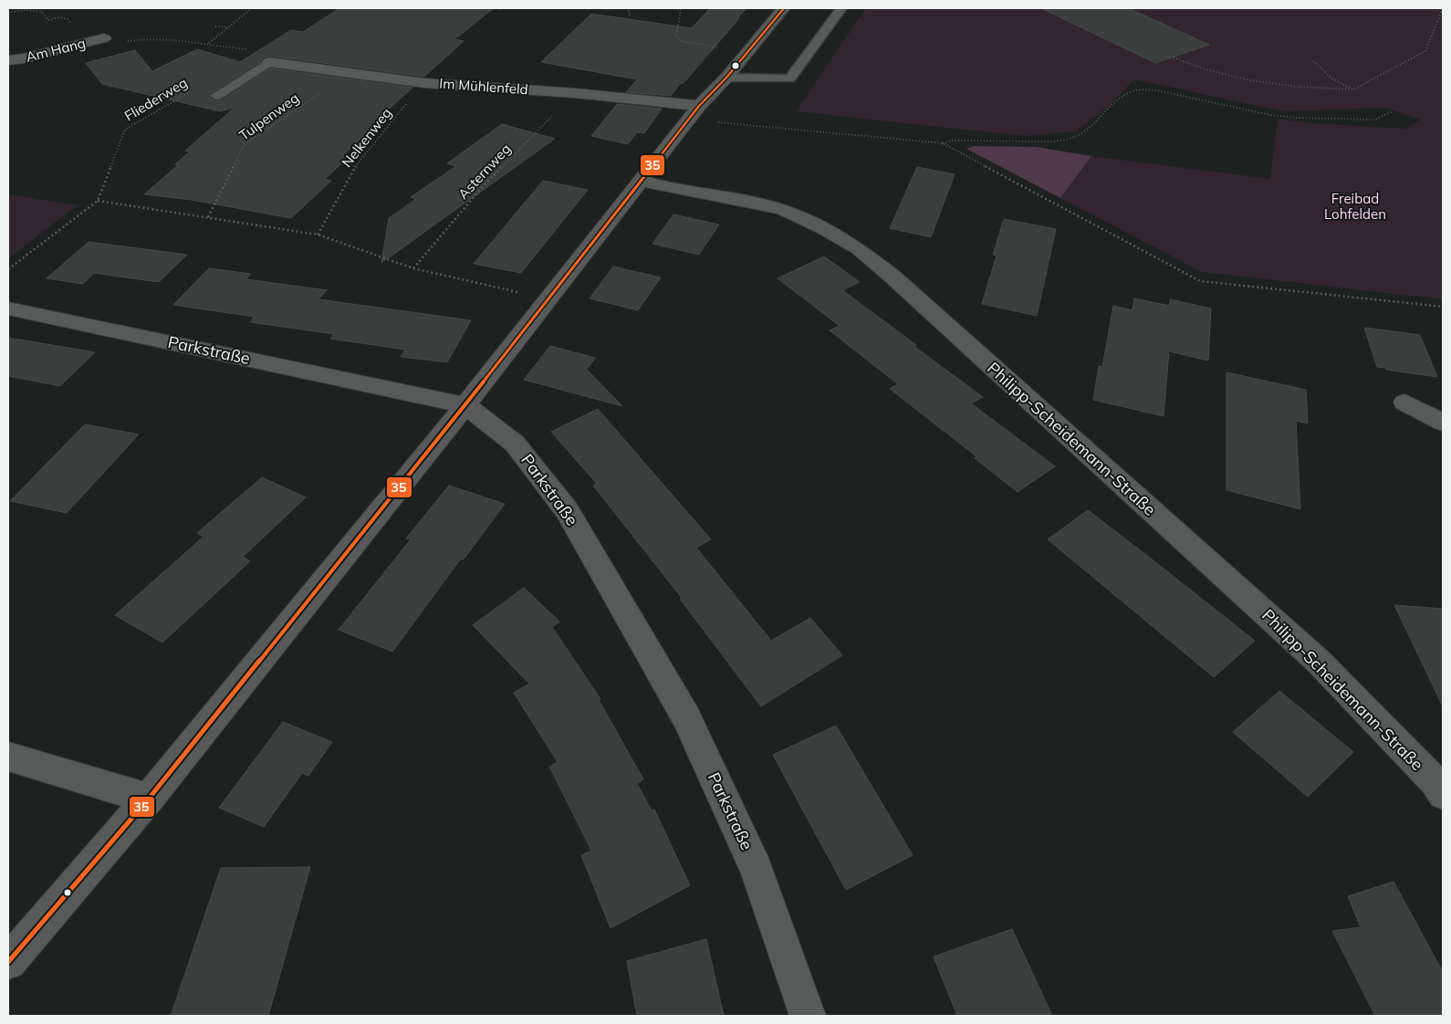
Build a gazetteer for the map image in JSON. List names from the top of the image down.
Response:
{
  "streets": {
    "street": [
      "Am Hang",
      "Im Mühlenfeld",
      "Parkstraße",
      "Philipp-Scheidemann-Straße"
    ],
    "path": [
      "Fliederweg",
      "Tulpenweg",
      "Nelkenweg",
      "Asternweg"
    ]
  },
  "crossings": [
    ["Im Mühlenfeld", "Tulpenweg"],
    ["Im Mühlenfeld", "Nelkenweg"],
    ["Im Mühlenfeld", "Asternweg"]
  ],
  "parks": ["Freibad Lohfelden"],
  "lines": ["transit line 35"]
}
